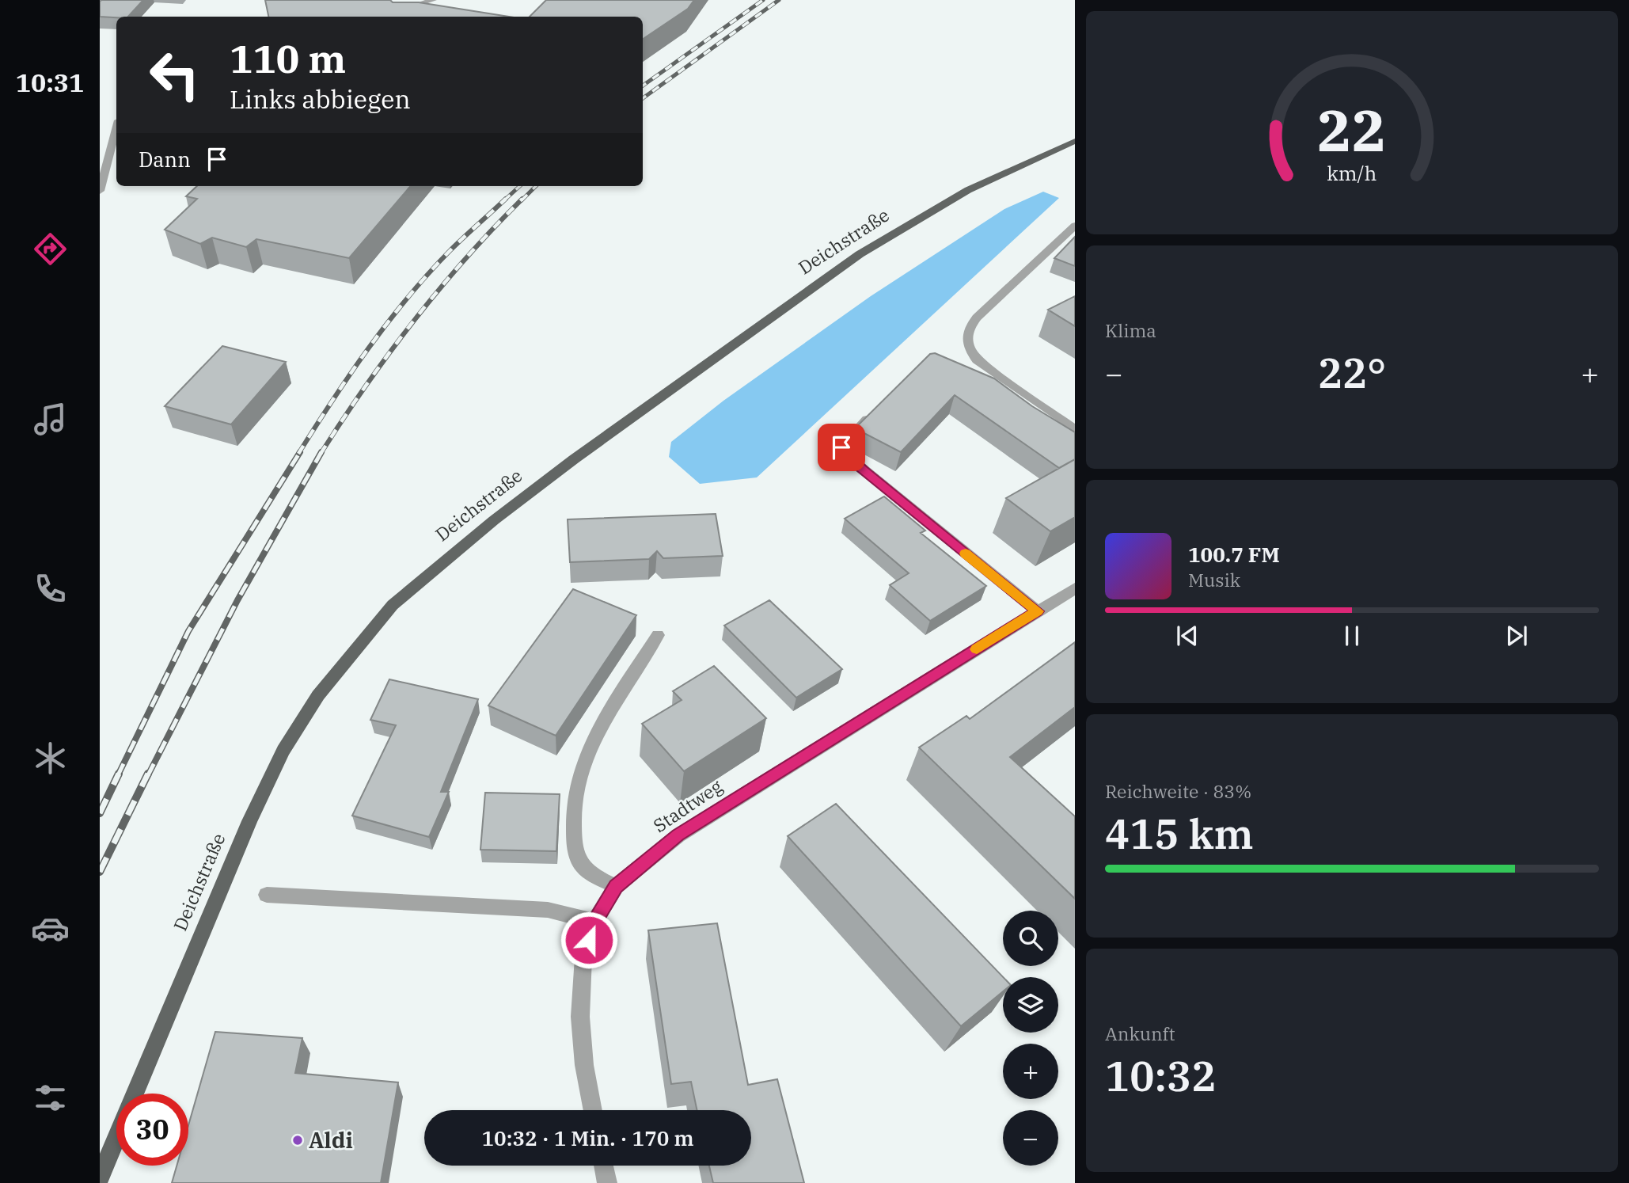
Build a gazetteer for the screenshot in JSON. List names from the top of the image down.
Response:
{
  "streets": {
    "main road": ["Deichstraße"],
    "street": ["Stadtweg"]
  },
  "places": ["Aldi"],
  "page": {
    "tabs": "10:31",
    "turn": ["110 m", "Links abbiegen"],
    "then": "Dann",
    "tile": [
      "Klima",
      ["Reichweite · 83%", "415 km"],
      ["Ankunft", "10:32"]
    ],
    "heat": ["−", "22°", "+"],
    "song": ["100.7 FM", "Musik"],
    "map_buttons": ["+", "−"],
    "limit": "30",
    "trip": "10:32 · 1 Min. · 170 m",
    "gauge": ["22", "km/h"]
  }
}
